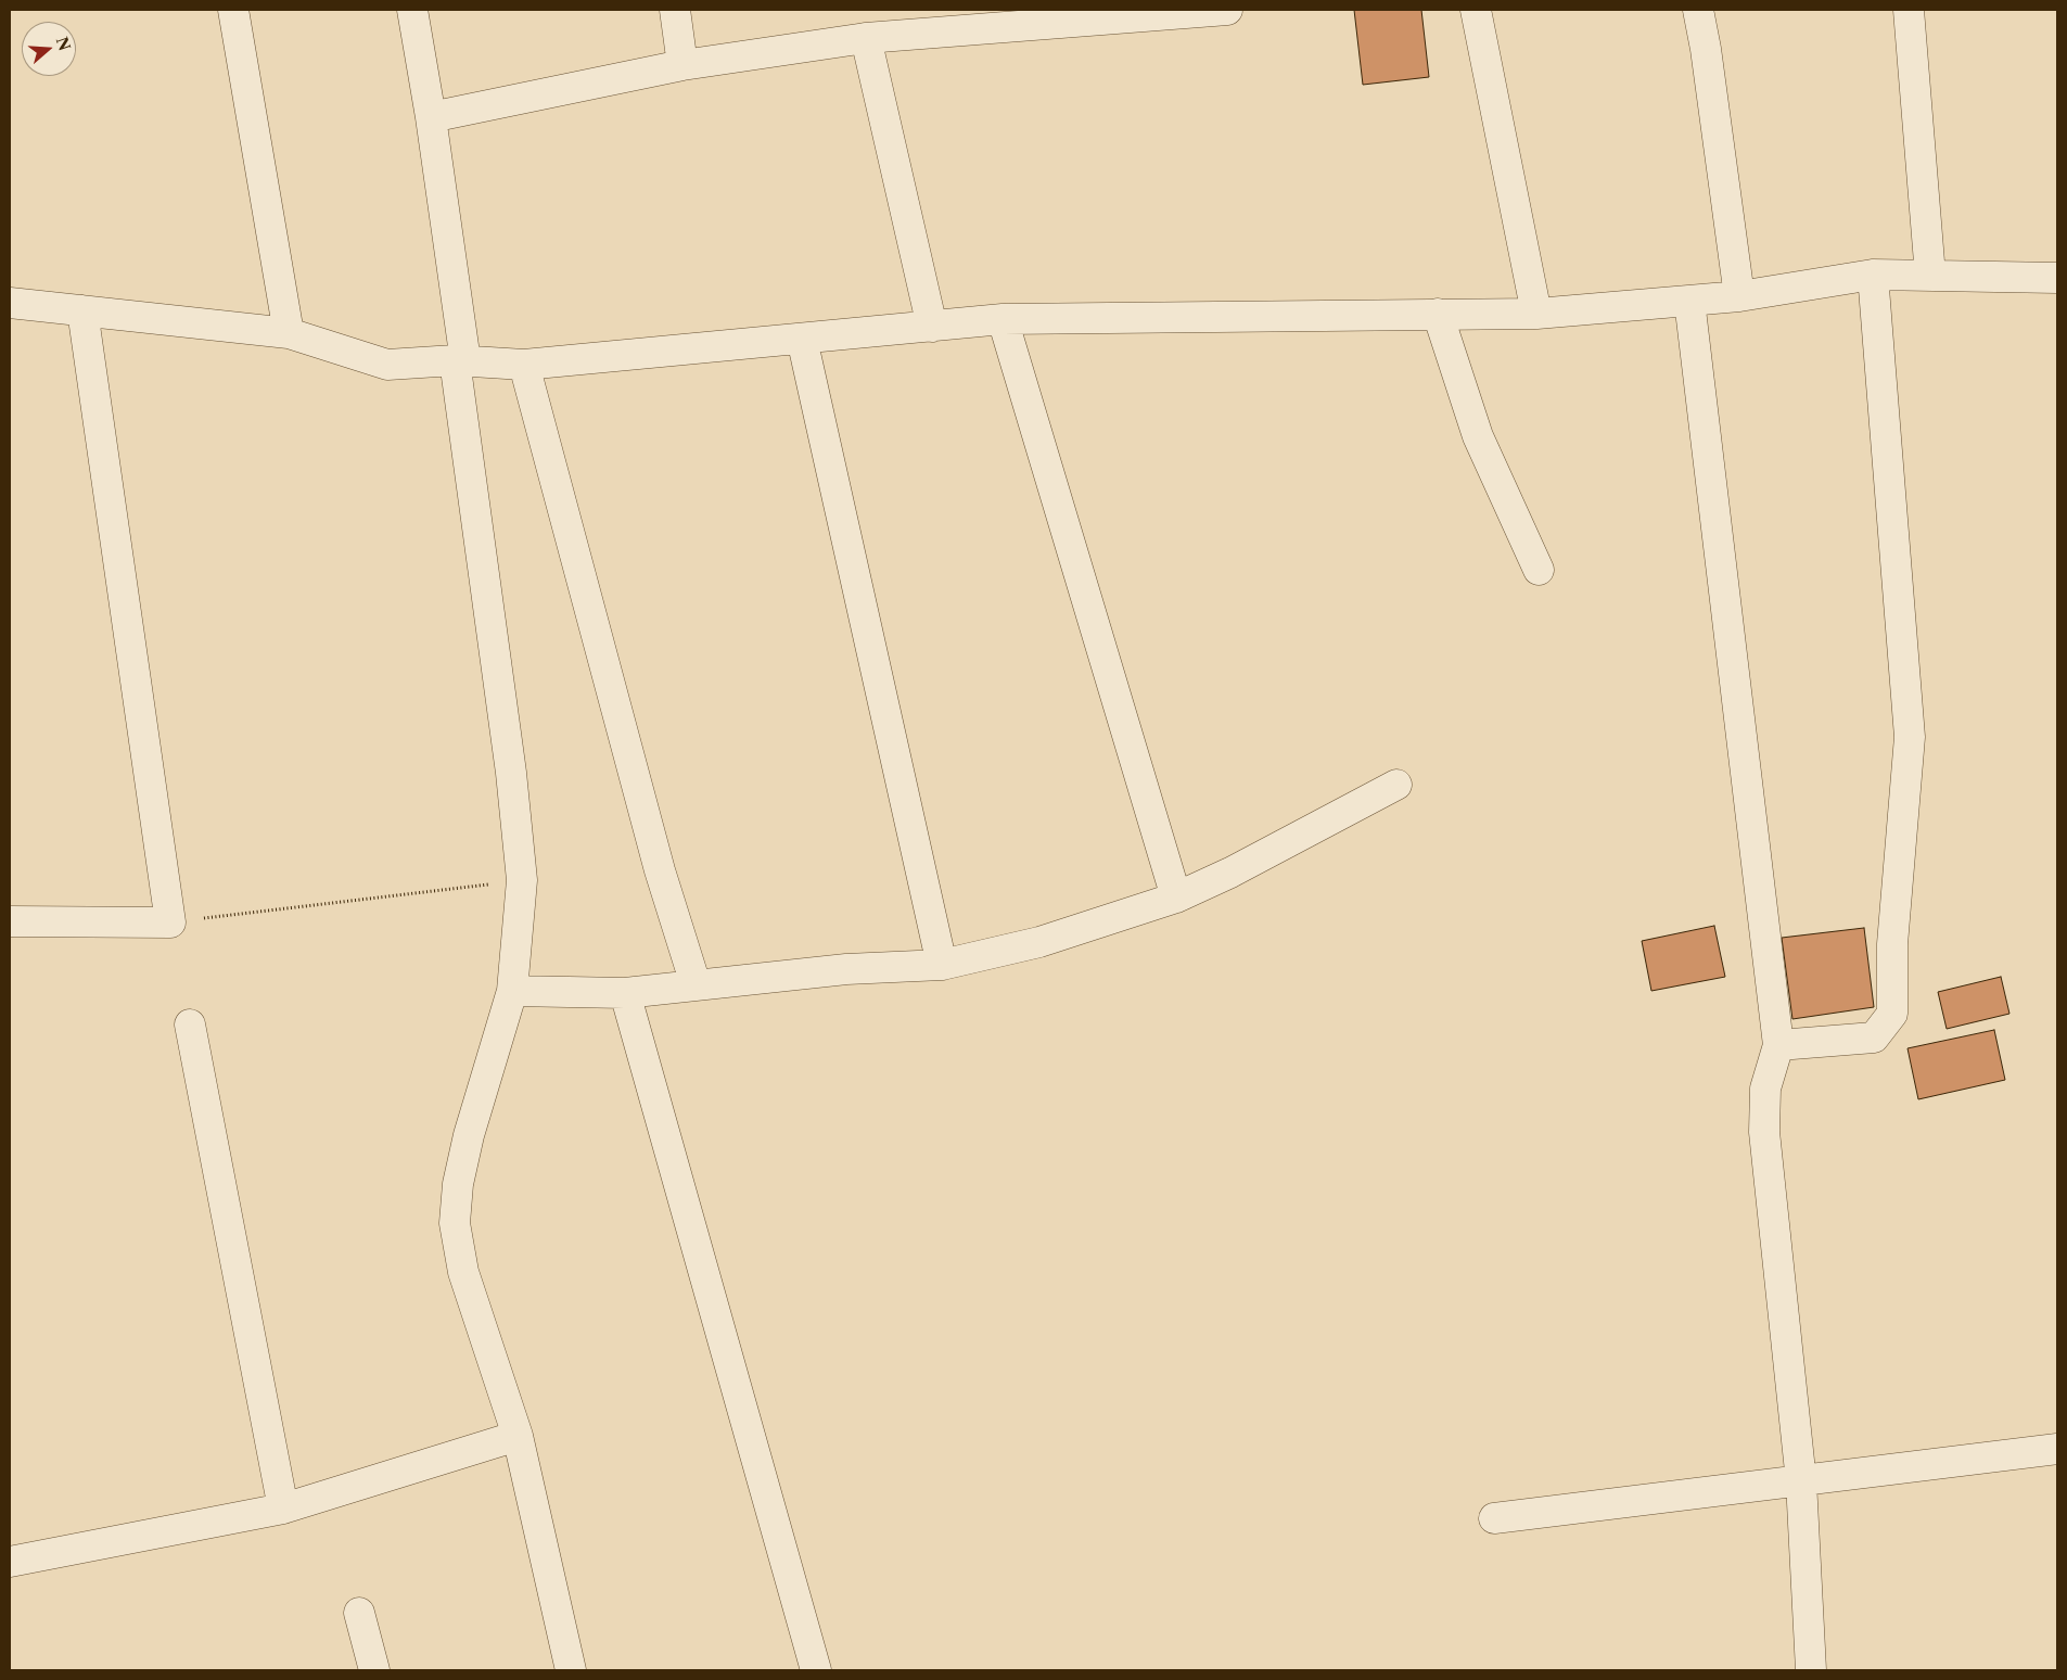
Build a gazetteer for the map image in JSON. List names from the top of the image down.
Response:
{
  "north": "right"
}
